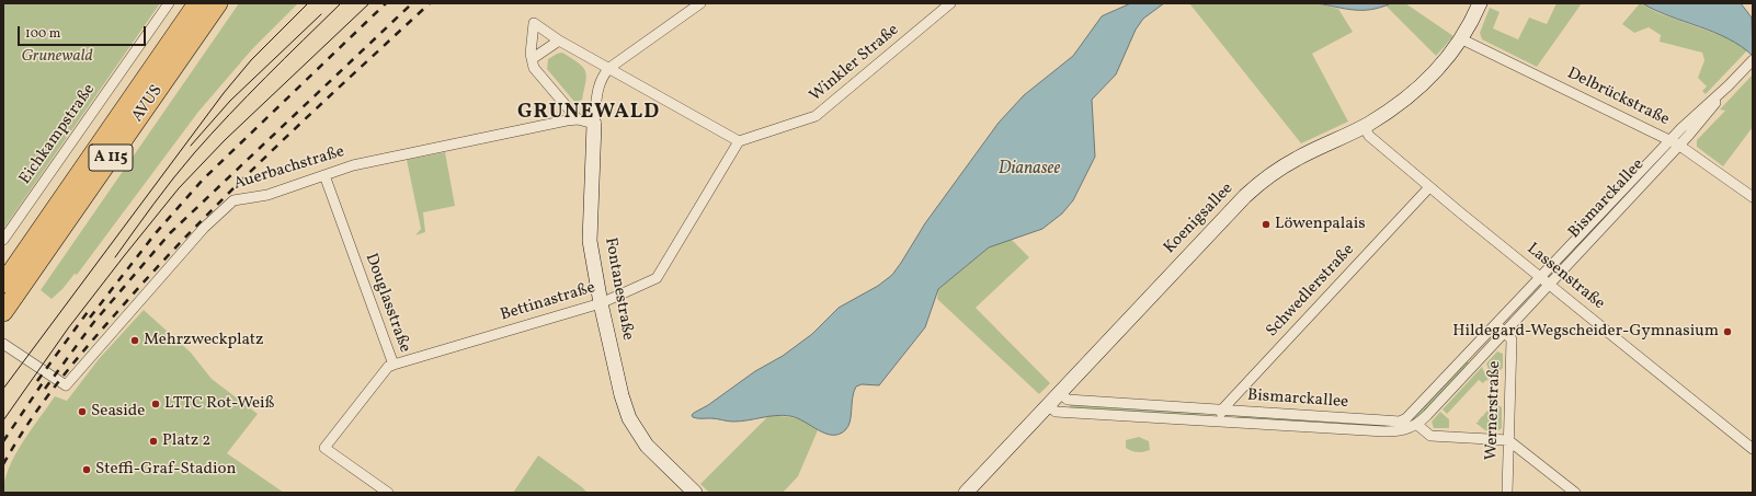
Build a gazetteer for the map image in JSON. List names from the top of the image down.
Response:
{
  "streets": {
    "highway": ["AVUS", "A 115"],
    "main road": ["Koenigsallee", "Fontanestraße"],
    "street": [
      "Winkler Straße",
      "Delbrückstraße",
      "Eichkampstraße",
      "Auerbachstraße",
      "Bismarckallee",
      "Lassenstraße",
      "Schwedlerstraße",
      "Bettinastraße",
      "Douglasstraße",
      "Wernerstraße"
    ]
  },
  "crossings": [
    ["Winkler Straße", "Bettinastraße"],
    ["Delbrückstraße", "Bismarckallee"],
    ["Delbrückstraße", "Koenigsallee"],
    ["Auerbachstraße", "Fontanestraße"],
    ["Auerbachstraße", "Douglasstraße"],
    ["Bismarckallee", "Koenigsallee"],
    ["Bismarckallee", "Lassenstraße"],
    ["Bismarckallee", "Schwedlerstraße"],
    ["Bismarckallee", "Wernerstraße"],
    ["Koenigsallee", "Lassenstraße"],
    ["Lassenstraße", "Schwedlerstraße"],
    ["Fontanestraße", "Bettinastraße"],
    ["Bettinastraße", "Douglasstraße"]
  ],
  "districts": ["GRUNEWALD"],
  "water": ["Dianasee"],
  "parks": ["Grunewald"],
  "places": [
    "Löwenpalais",
    "Hildegard-Wegscheider-Gymnasium",
    "Mehrzweckplatz",
    "LTTC Rot-Weiß",
    "Seaside",
    "Platz 2",
    "Steffi-Graf-Stadion"
  ],
  "scale_bar": "100 m"
}
